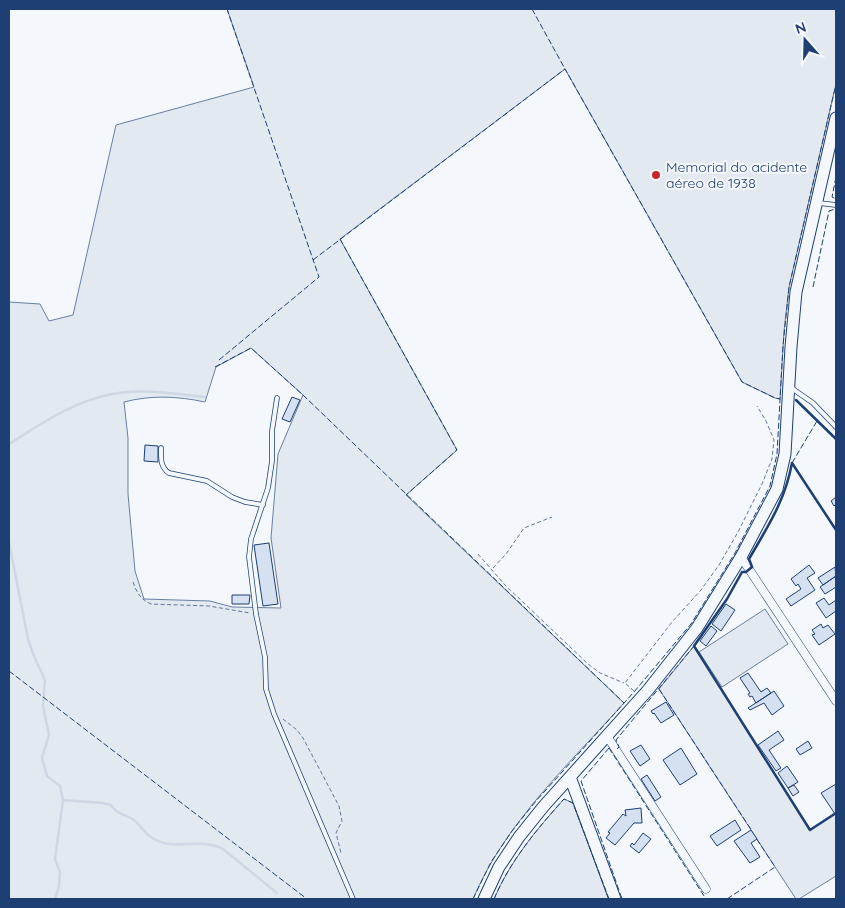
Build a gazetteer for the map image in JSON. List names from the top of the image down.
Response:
{
  "places": ["Memorial do acidente aéreo de 1938"],
  "north": "top"
}
